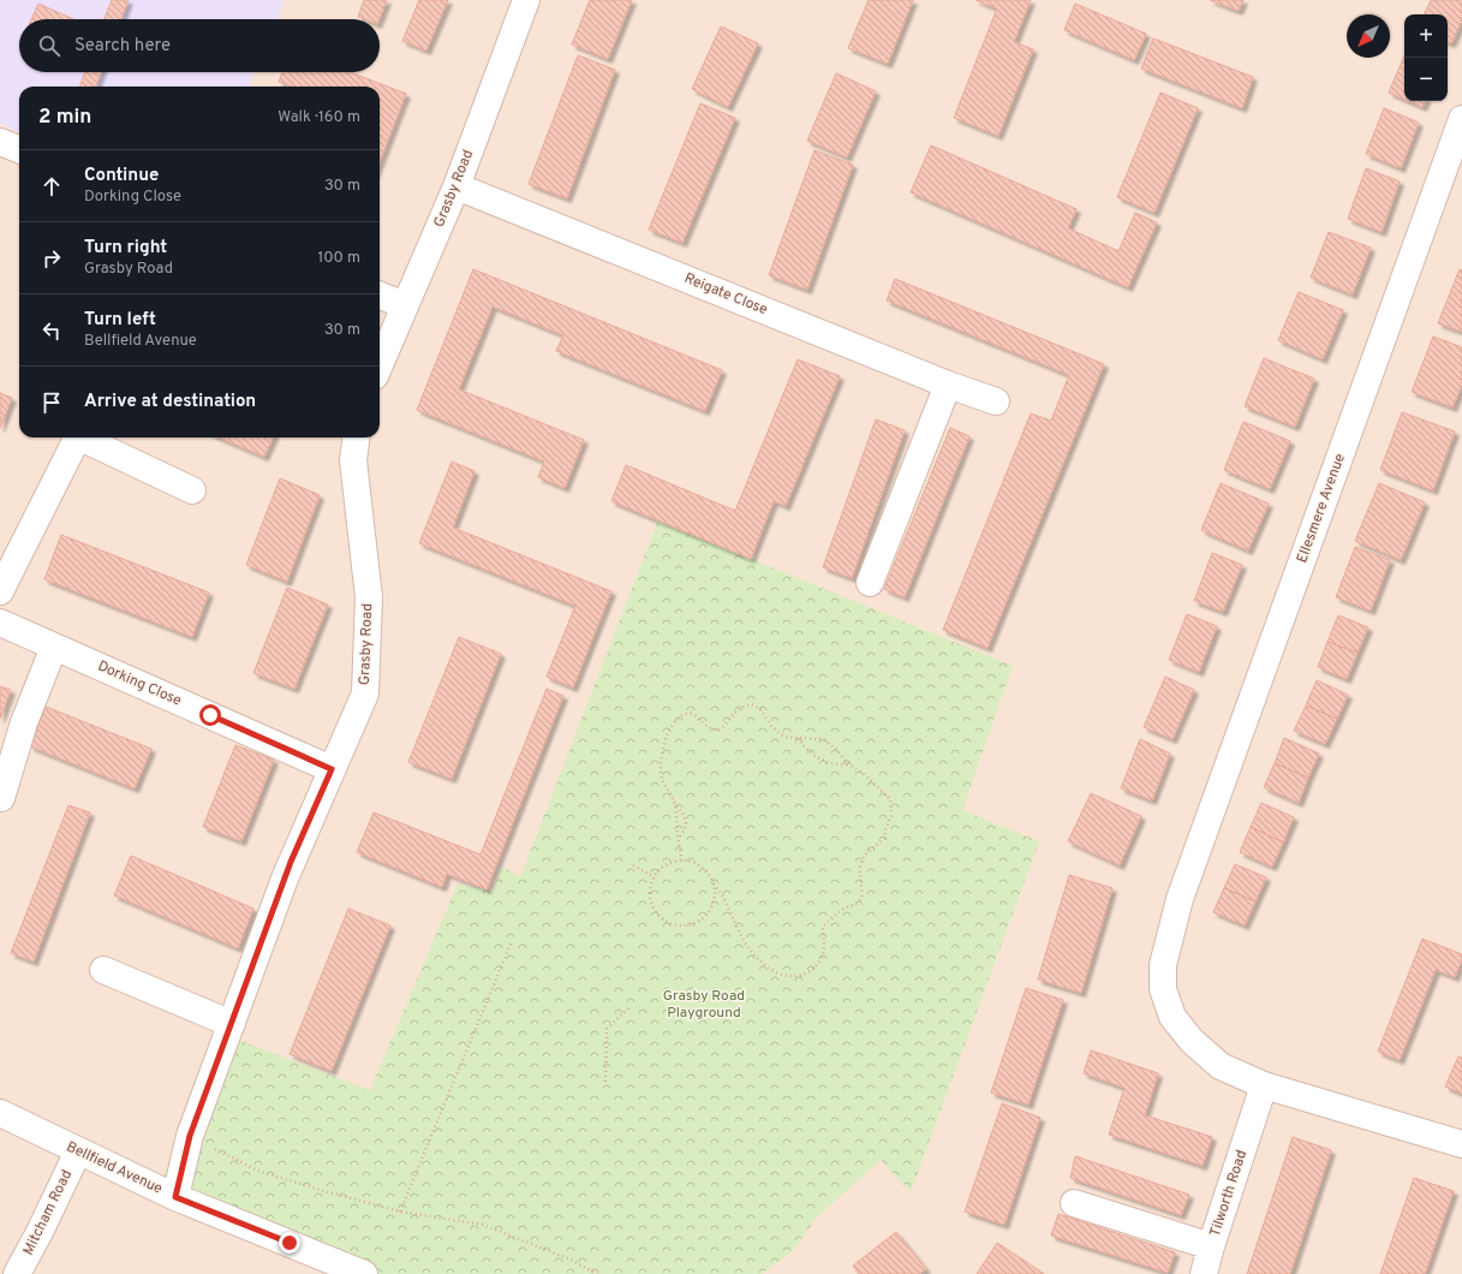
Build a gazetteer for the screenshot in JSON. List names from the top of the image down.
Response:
{
  "streets": {
    "street": [
      "Grasby Road",
      "Reigate Close",
      "Ellesmere Avenue",
      "Dorking Close",
      "Bellfield Avenue",
      "Tilworth Road",
      "Mitcham Road"
    ]
  },
  "crossings": [
    ["Grasby Road", "Reigate Close"],
    ["Grasby Road", "Dorking Close"],
    ["Grasby Road", "Bellfield Avenue"],
    ["Ellesmere Avenue", "Tilworth Road"],
    ["Bellfield Avenue", "Mitcham Road"]
  ],
  "parks": ["Grasby Road Playground"],
  "north": "bottom left",
  "page": {
    "map_buttons": ["+", "−"],
    "search": "Search here",
    "heading": ["2 min", "Walk · 160 m"],
    "list": [
      ["Continue", "Dorking Close", "30 m"],
      ["Turn right", "Grasby Road", "100 m"],
      ["Turn left", "Bellfield Avenue", "30 m"],
      "Arrive at destination"
    ]
  }
}
